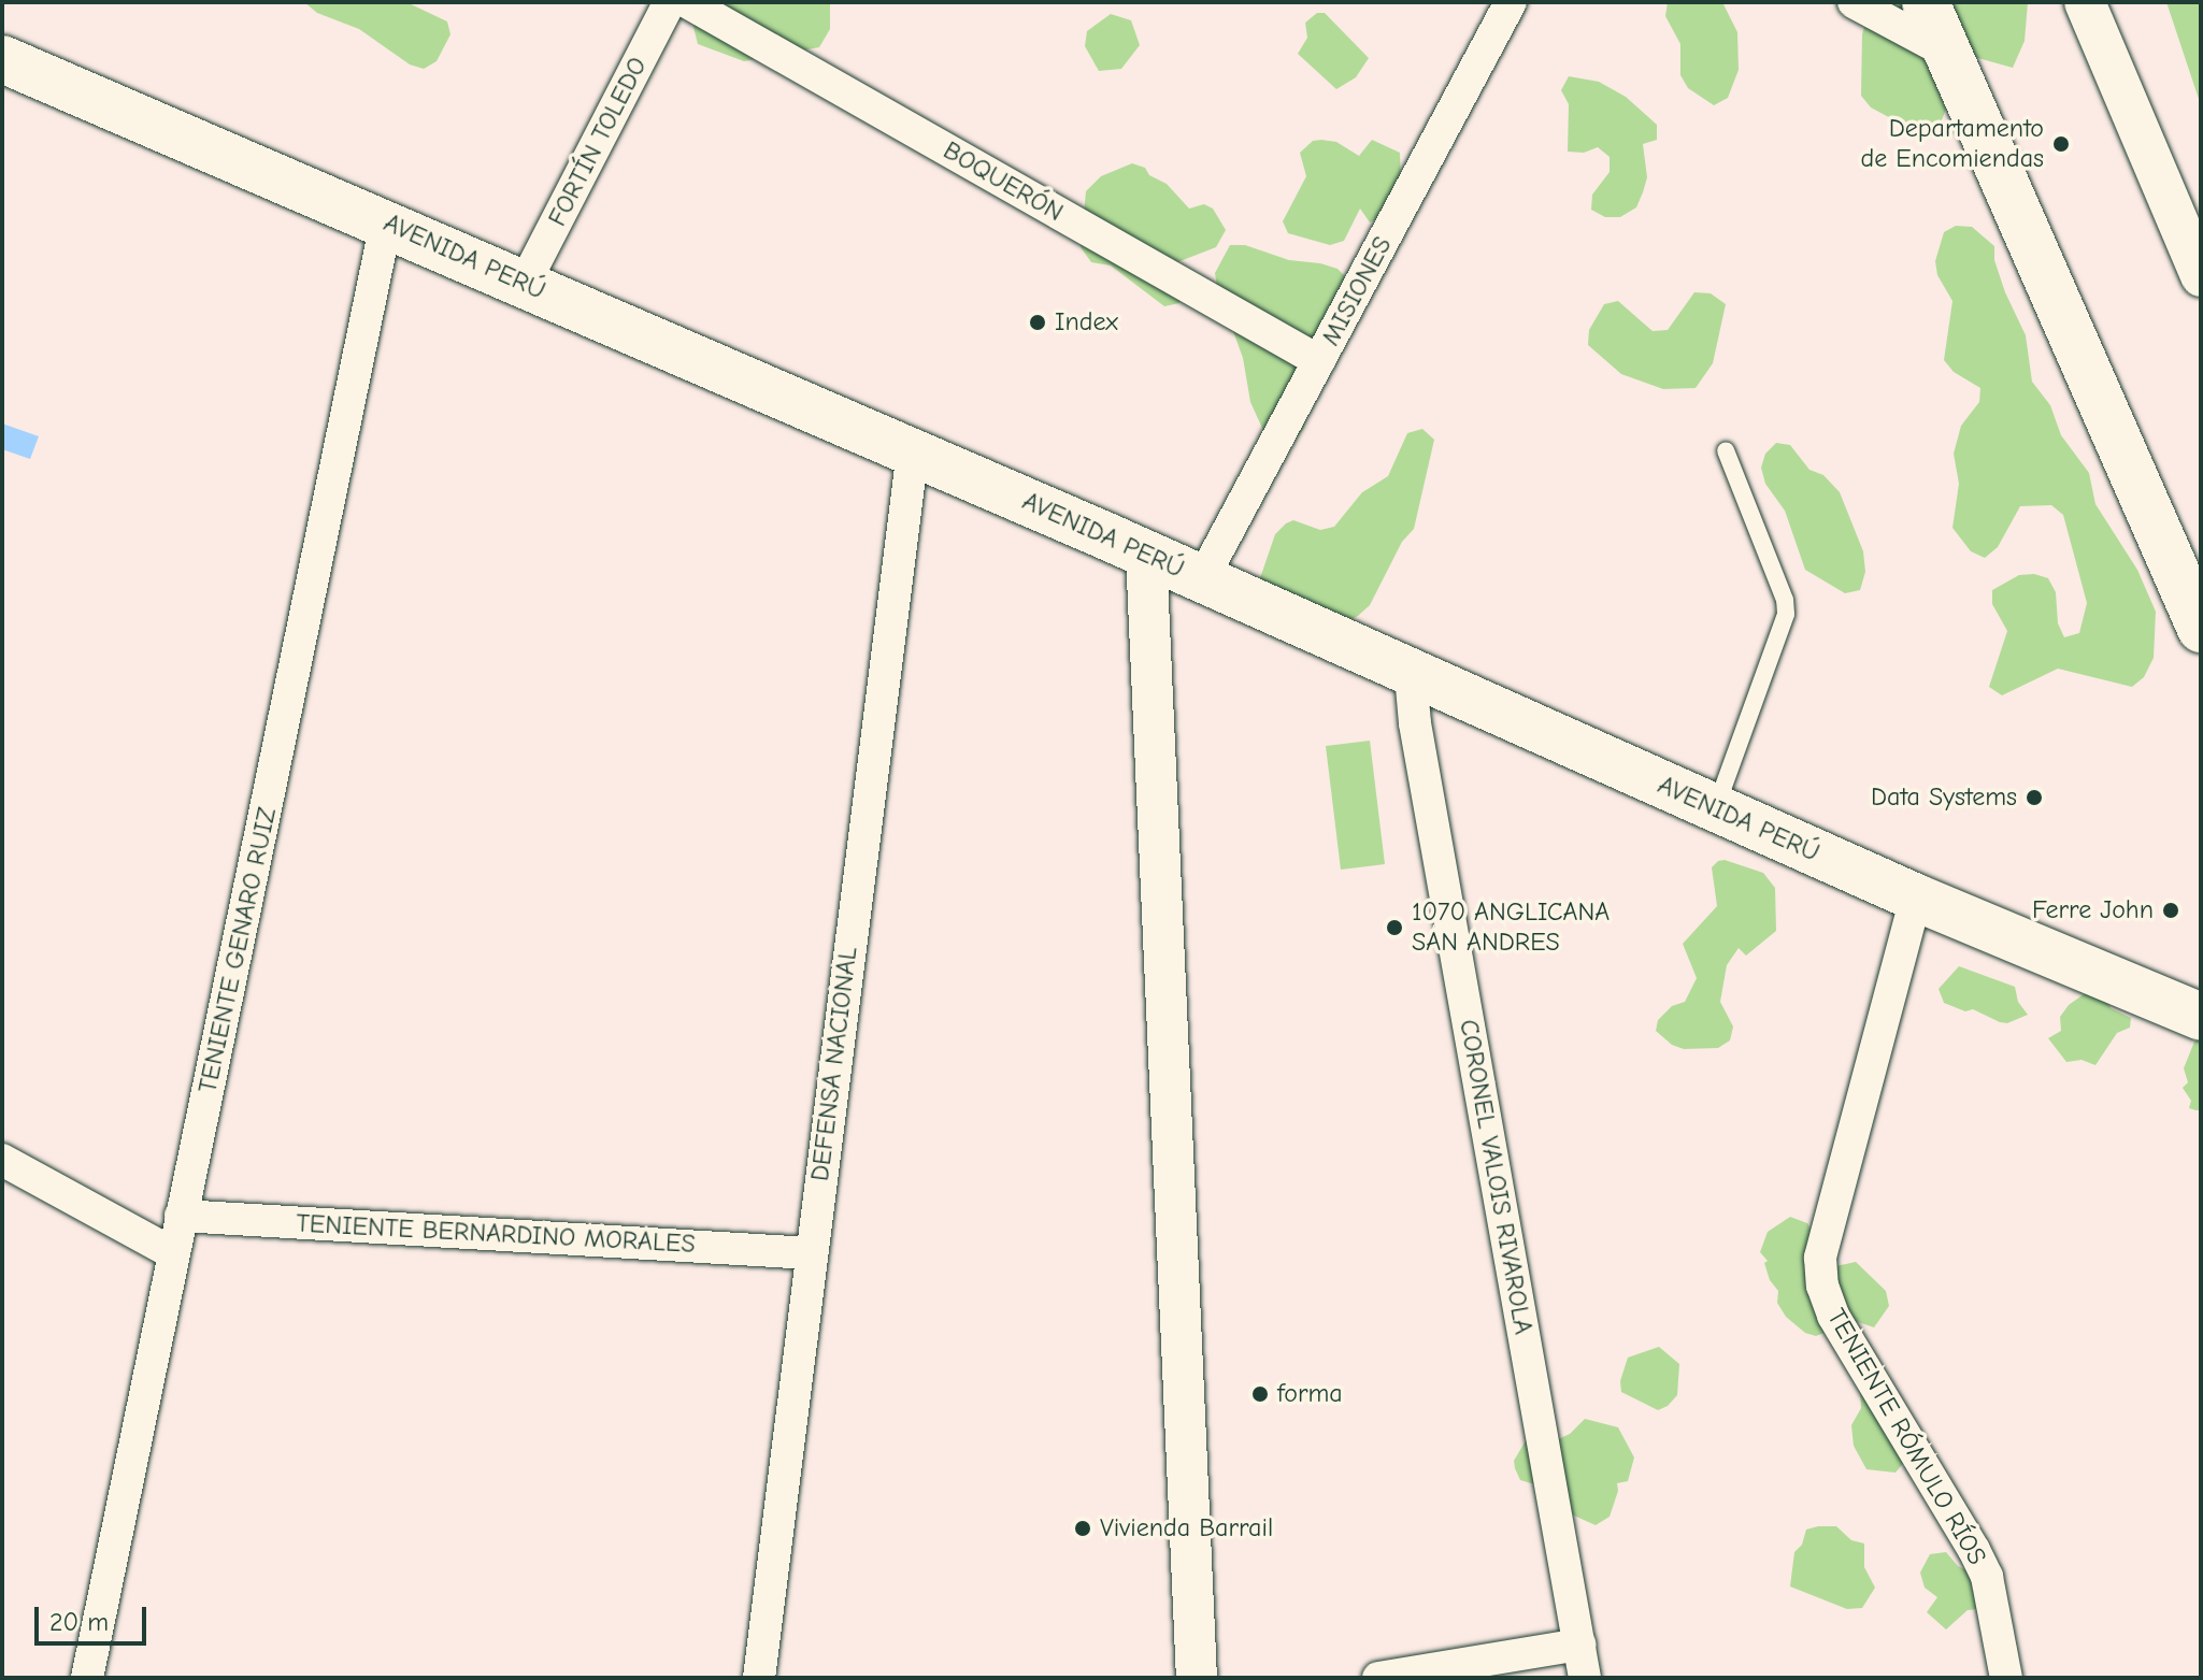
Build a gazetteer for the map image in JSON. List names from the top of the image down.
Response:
{
  "streets": {
    "main road": ["AVENIDA PERÚ"],
    "street": [
      "FORTÍN TOLEDO",
      "BOQUERÓN",
      "MISIONES",
      "TENIENTE GENARO RUIZ",
      "DEFENSA NACIONAL",
      "CORONEL VALOIS RIVAROLA",
      "TENIENTE BERNARDINO MORALES",
      "TENIENTE RÓMULO RÍOS"
    ]
  },
  "crossings": [
    ["FORTÍN TOLEDO", "AVENIDA PERÚ"],
    ["BOQUERÓN", "MISIONES"],
    ["AVENIDA PERÚ", "MISIONES"],
    ["AVENIDA PERÚ", "TENIENTE GENARO RUIZ"],
    ["AVENIDA PERÚ", "DEFENSA NACIONAL"],
    ["AVENIDA PERÚ", "CORONEL VALOIS RIVAROLA"],
    ["AVENIDA PERÚ", "TENIENTE RÓMULO RÍOS"],
    ["TENIENTE GENARO RUIZ", "TENIENTE BERNARDINO MORALES"],
    ["DEFENSA NACIONAL", "TENIENTE BERNARDINO MORALES"]
  ],
  "places": [
    "Departamento de Encomiendas",
    "Index",
    "Data Systems",
    "Ferre John",
    "1070 ANGLICANA SAN ANDRES",
    "forma",
    "Vivienda Barrail"
  ],
  "scale_bar": "20 m"
}
